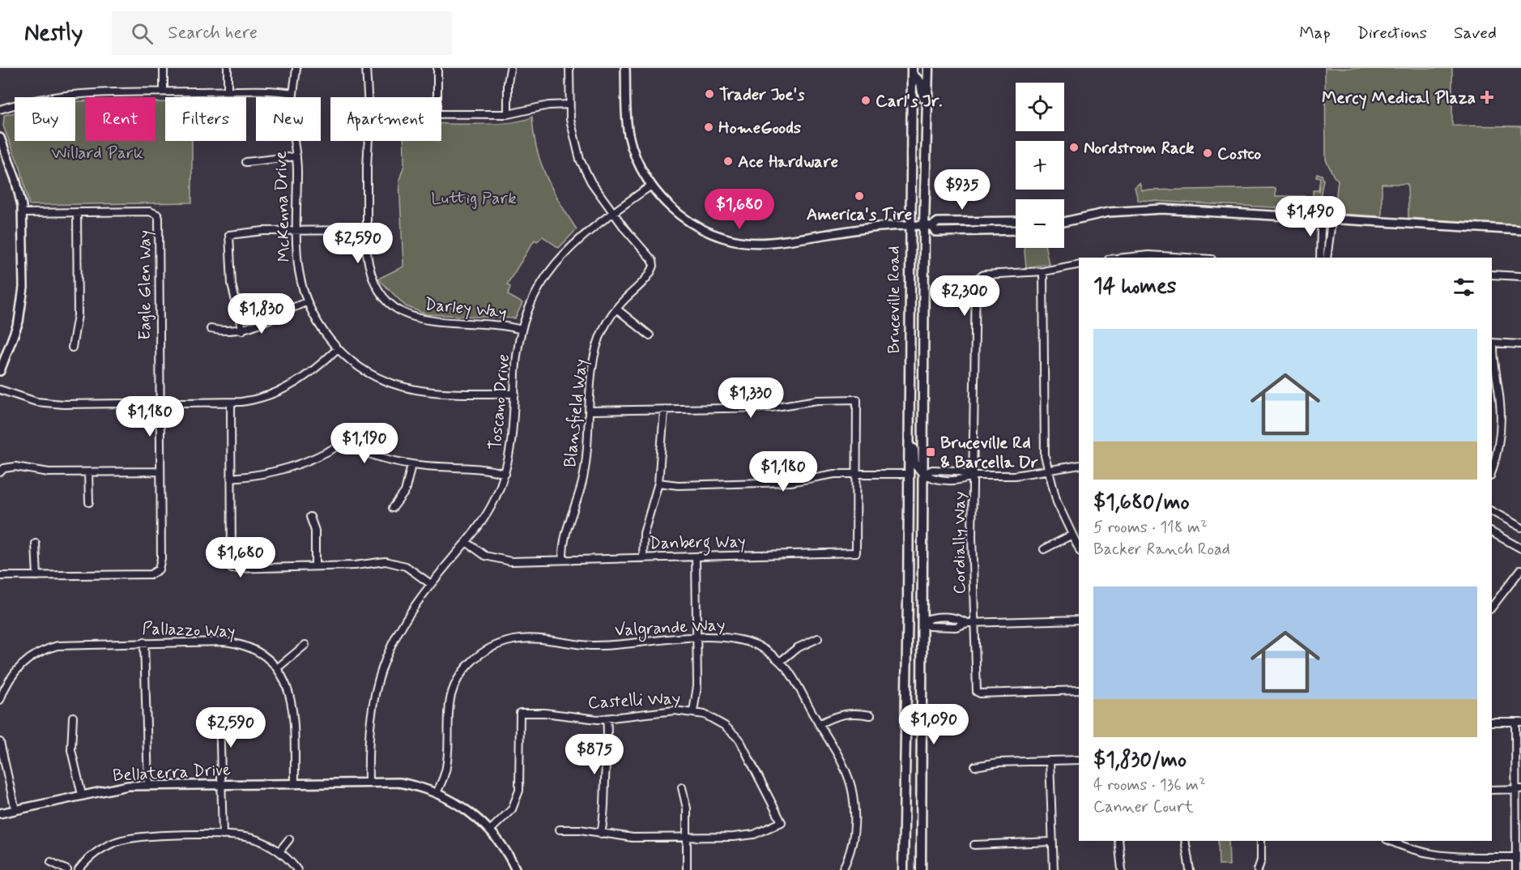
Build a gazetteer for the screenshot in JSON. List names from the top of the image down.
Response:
{
  "streets": {
    "main road": ["Bruceville Road"],
    "street": [
      "McKenna Drive",
      "Eagle Glen Way",
      "Darley Way",
      "Toscano Drive",
      "Blansfield Way",
      "Danberg Way",
      "Cordially Way",
      "Valgrande Way",
      "Pallazzo Way",
      "Castelli Way",
      "Bellaterra Drive"
    ]
  },
  "crossings": [
    ["McKenna Drive", "Toscano Drive"],
    ["Darley Way", "Toscano Drive"],
    ["Toscano Drive", "Blansfield Way"],
    ["Toscano Drive", "Danberg Way"],
    ["Toscano Drive", "Bellaterra Drive"],
    ["Blansfield Way", "Danberg Way"],
    ["Valgrande Way", "Bellaterra Drive"],
    ["Pallazzo Way", "Bellaterra Drive"],
    ["Castelli Way", "Bellaterra Drive"]
  ],
  "parks": ["Willard Park", "Luttig Park"],
  "places": {
    "other": [
      "Trader Joe's",
      "Carl's Jr.",
      "HomeGoods",
      "Nordstrom Rack",
      "Costco",
      "Ace Hardware",
      "America's Tire"
    ],
    "health": ["Mercy Medical Plaza"],
    "transit": ["Bruceville Rd & Barcella Dr"]
  },
  "page": {
    "header": "Nestly",
    "search": "Search here",
    "nav": ["Map", "Directions", "Saved"],
    "map_buttons": ["+", "−"],
    "chip": [
      "Buy",
      "Rent",
      "Filters",
      "New",
      "Apartment"
    ],
    "price": [
      "$935",
      "$1,680",
      "$1,490",
      "$2,590",
      "$2,300",
      "$1,830",
      "$1,330",
      "$1,180",
      "$1,190",
      "$1,180",
      "$1,680",
      "$1,090",
      "$2,590",
      "$875"
    ],
    "heading": "14 homes",
    "list": [
      {
        "name": "$1,680/mo",
        "note": "5 rooms · 118 m² · Backer Ranch Road"
      },
      {
        "name": "$1,830/mo",
        "note": "4 rooms · 136 m² · Canner Court"
      }
    ]
  }
}
